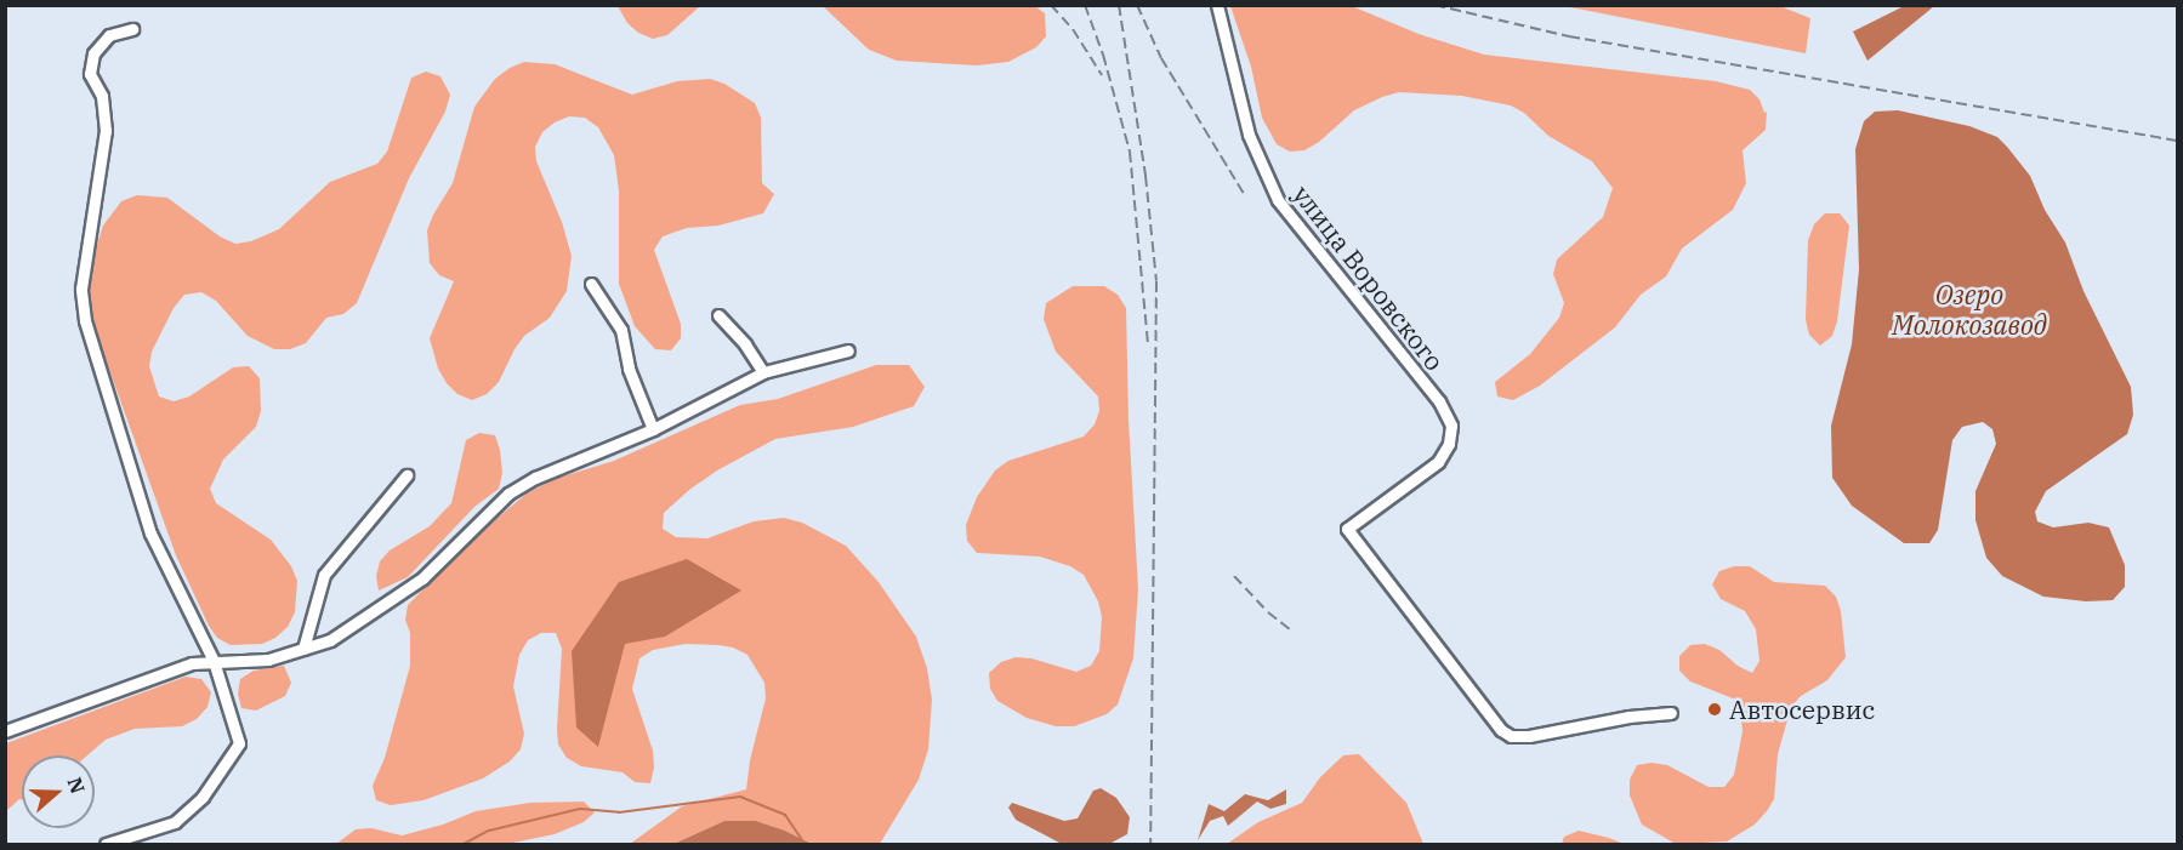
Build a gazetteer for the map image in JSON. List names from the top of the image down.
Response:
{
  "streets": {
    "street": ["улица Воровского"]
  },
  "water": ["Озеро Молокозавод"],
  "places": ["Автосервис"],
  "north": "right"
}
